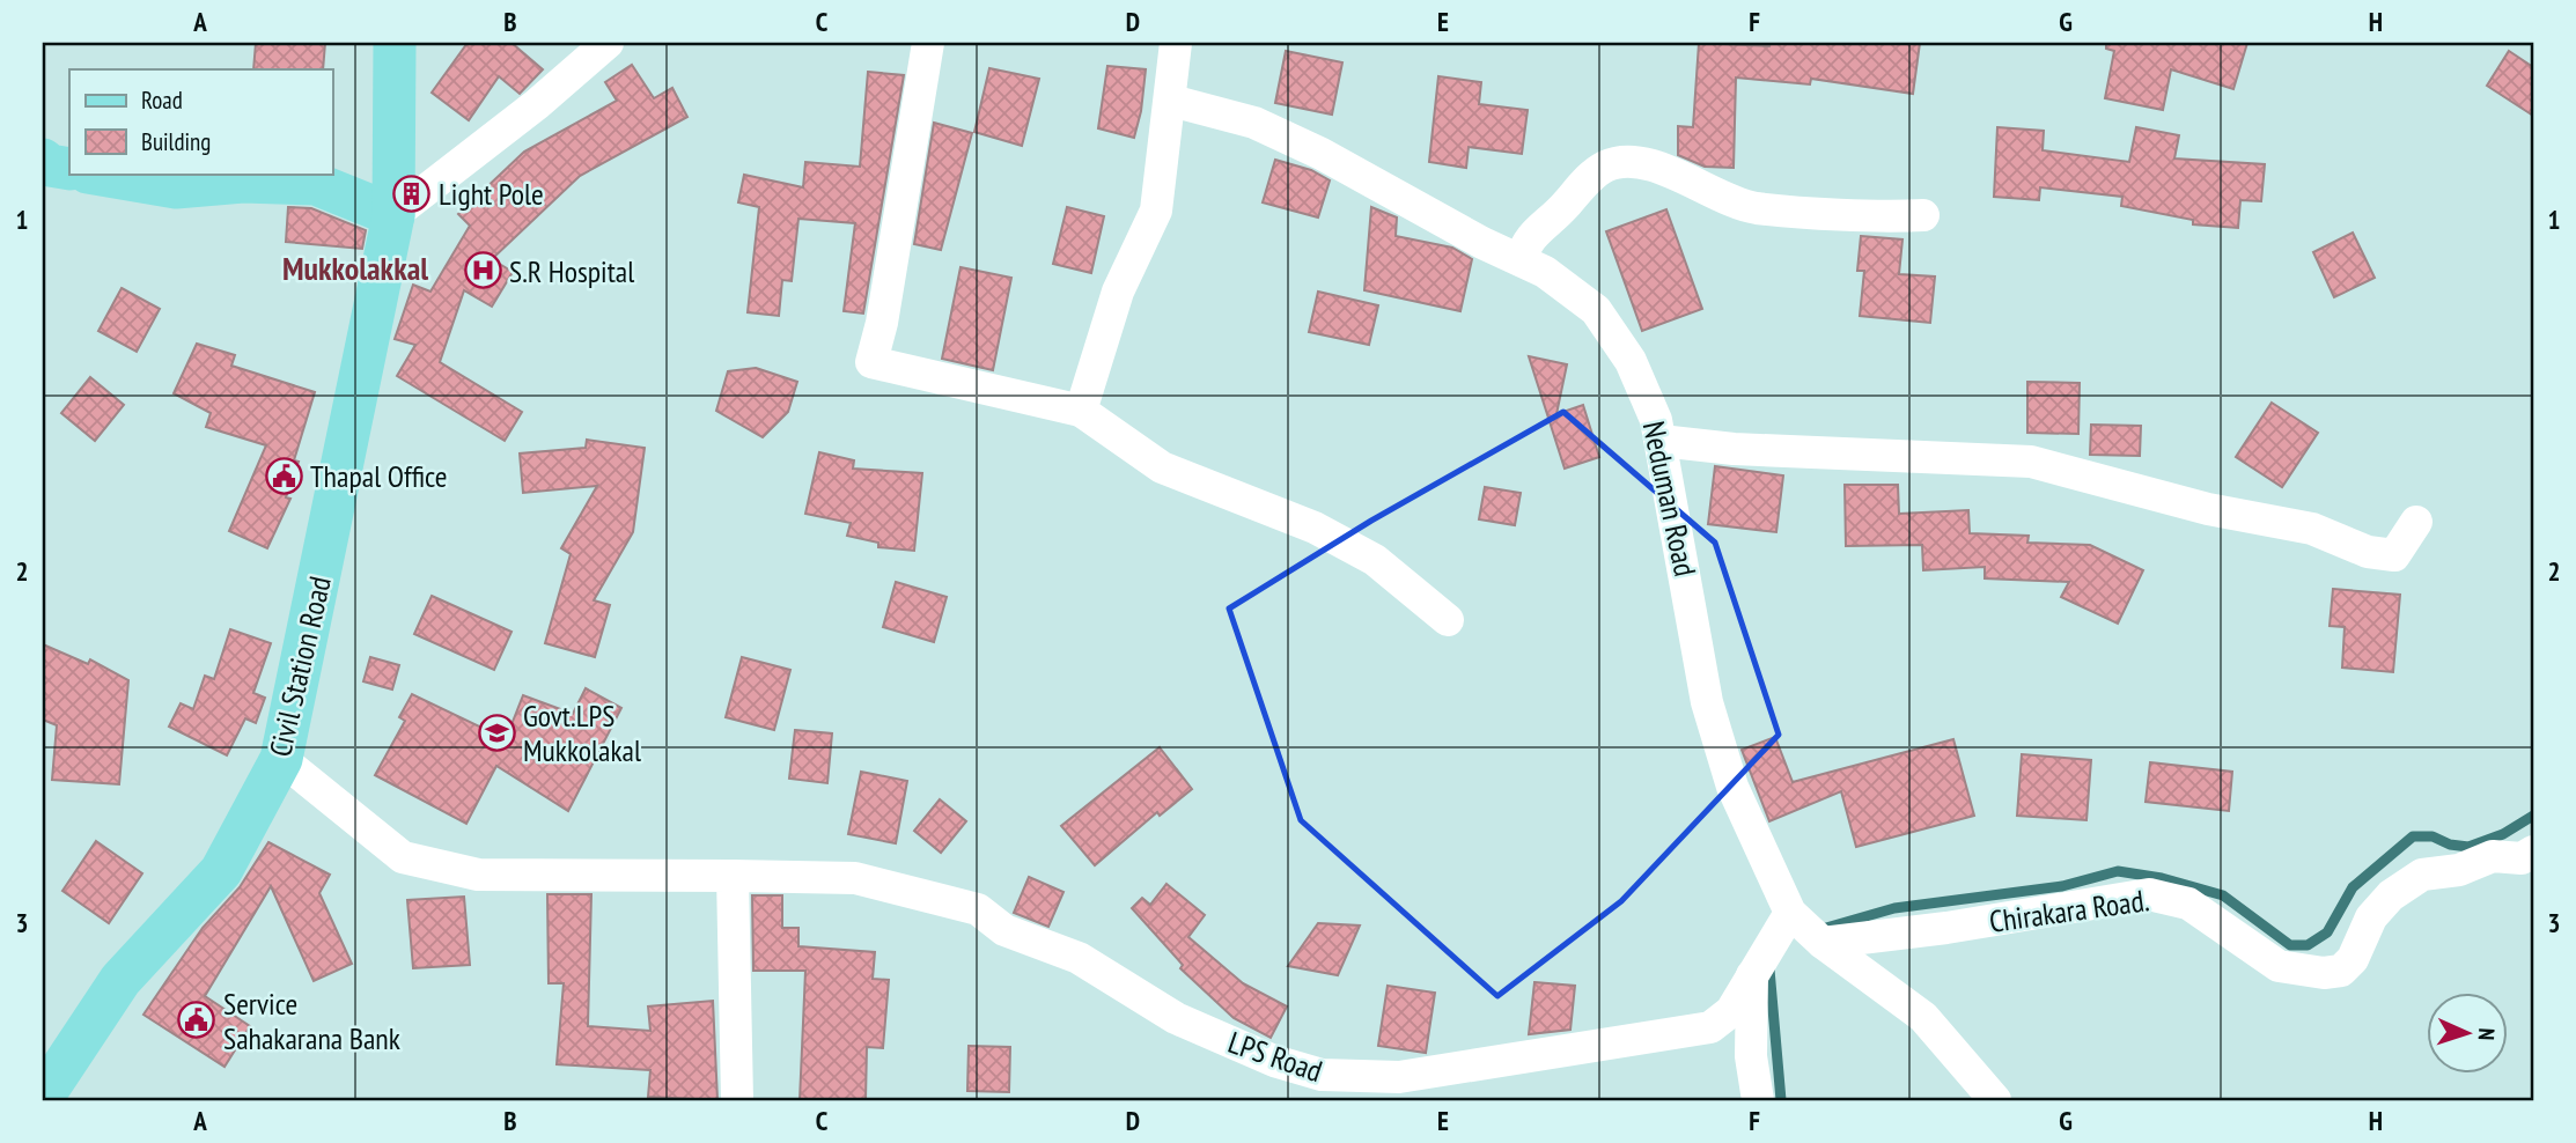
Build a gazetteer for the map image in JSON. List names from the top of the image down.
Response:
{
  "streets": {
    "main road": ["Civil Station Road"],
    "street": ["Neduman Road", "Chirakara Road.", "LPS Road"]
  },
  "crossings": [
    ["Neduman Road", "LPS Road"],
    ["Civil Station Road", "LPS Road"]
  ],
  "districts": ["Mukkolakkal"],
  "places": {
    "building": ["Light Pole"],
    "hospital": ["S.R Hospital"],
    "public building": ["Thapal Office", "Service Sahakarana Bank"],
    "school or university": ["Govt.LPS Mukkolakal"]
  },
  "legend": ["Road", "Building"],
  "north": "right",
  "grid": {
    "columns": [
      "A",
      "B",
      "C",
      "D",
      "E",
      "F",
      "G",
      "H"
    ],
    "rows": ["1", "2", "3"]
  }
}
